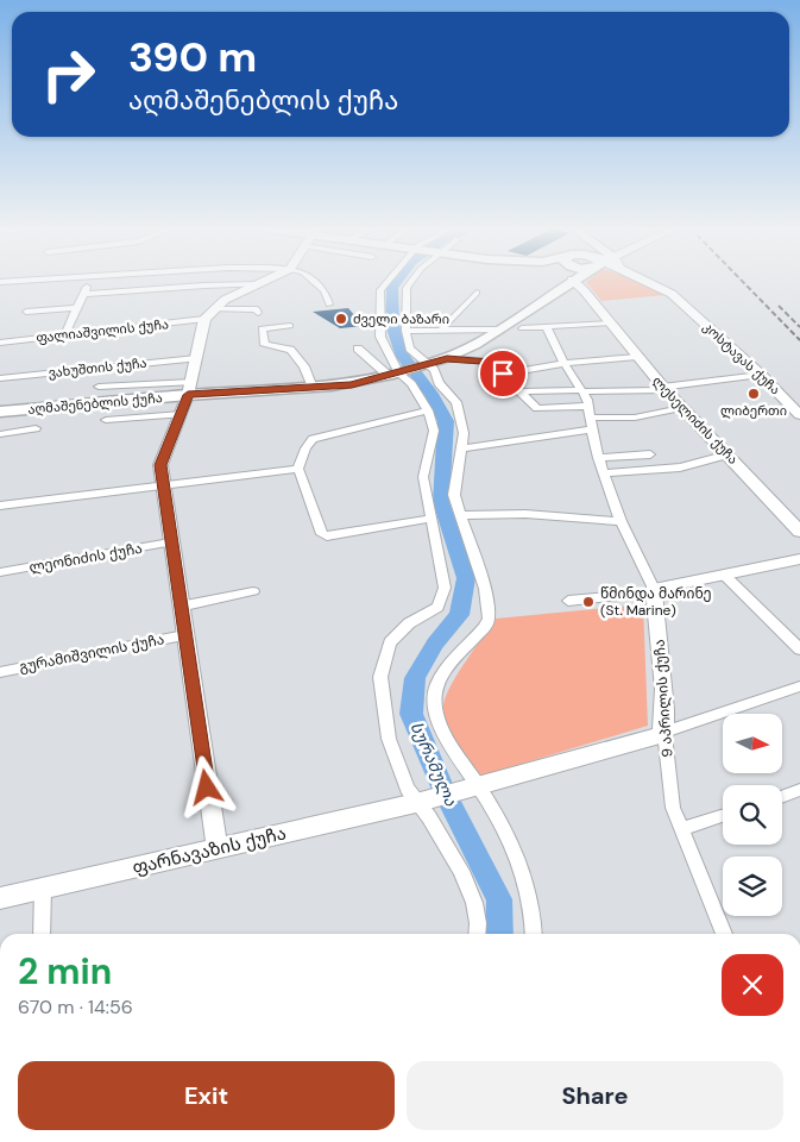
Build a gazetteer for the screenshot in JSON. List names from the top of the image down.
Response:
{
  "streets": {
    "main road": ["აღმაშენებლის ქუჩა"],
    "street": [
      "ფალიაშვილის ქუჩა",
      "კოსტავას ქუჩა",
      "ვახუშთის ქუჩა",
      "ლესელიძის ქუჩა",
      "ლეონიძის ქუჩა",
      "გურამიშვილის ქუჩა",
      "9 აპრილის ქუჩა",
      "ფარნავაზის ქუჩა"
    ]
  },
  "water": ["სურამულა"],
  "places": ["ძველი ბაზარი", "ლიბერთი", "წმინდა მარინე (St. Marine)"],
  "north": "right",
  "page": {
    "turn": ["390 m", "აღმაშენებლის ქუჩა"],
    "heading": ["2 min", "670 m · 14:56"],
    "buttons": ["Exit", "Share"]
  }
}
